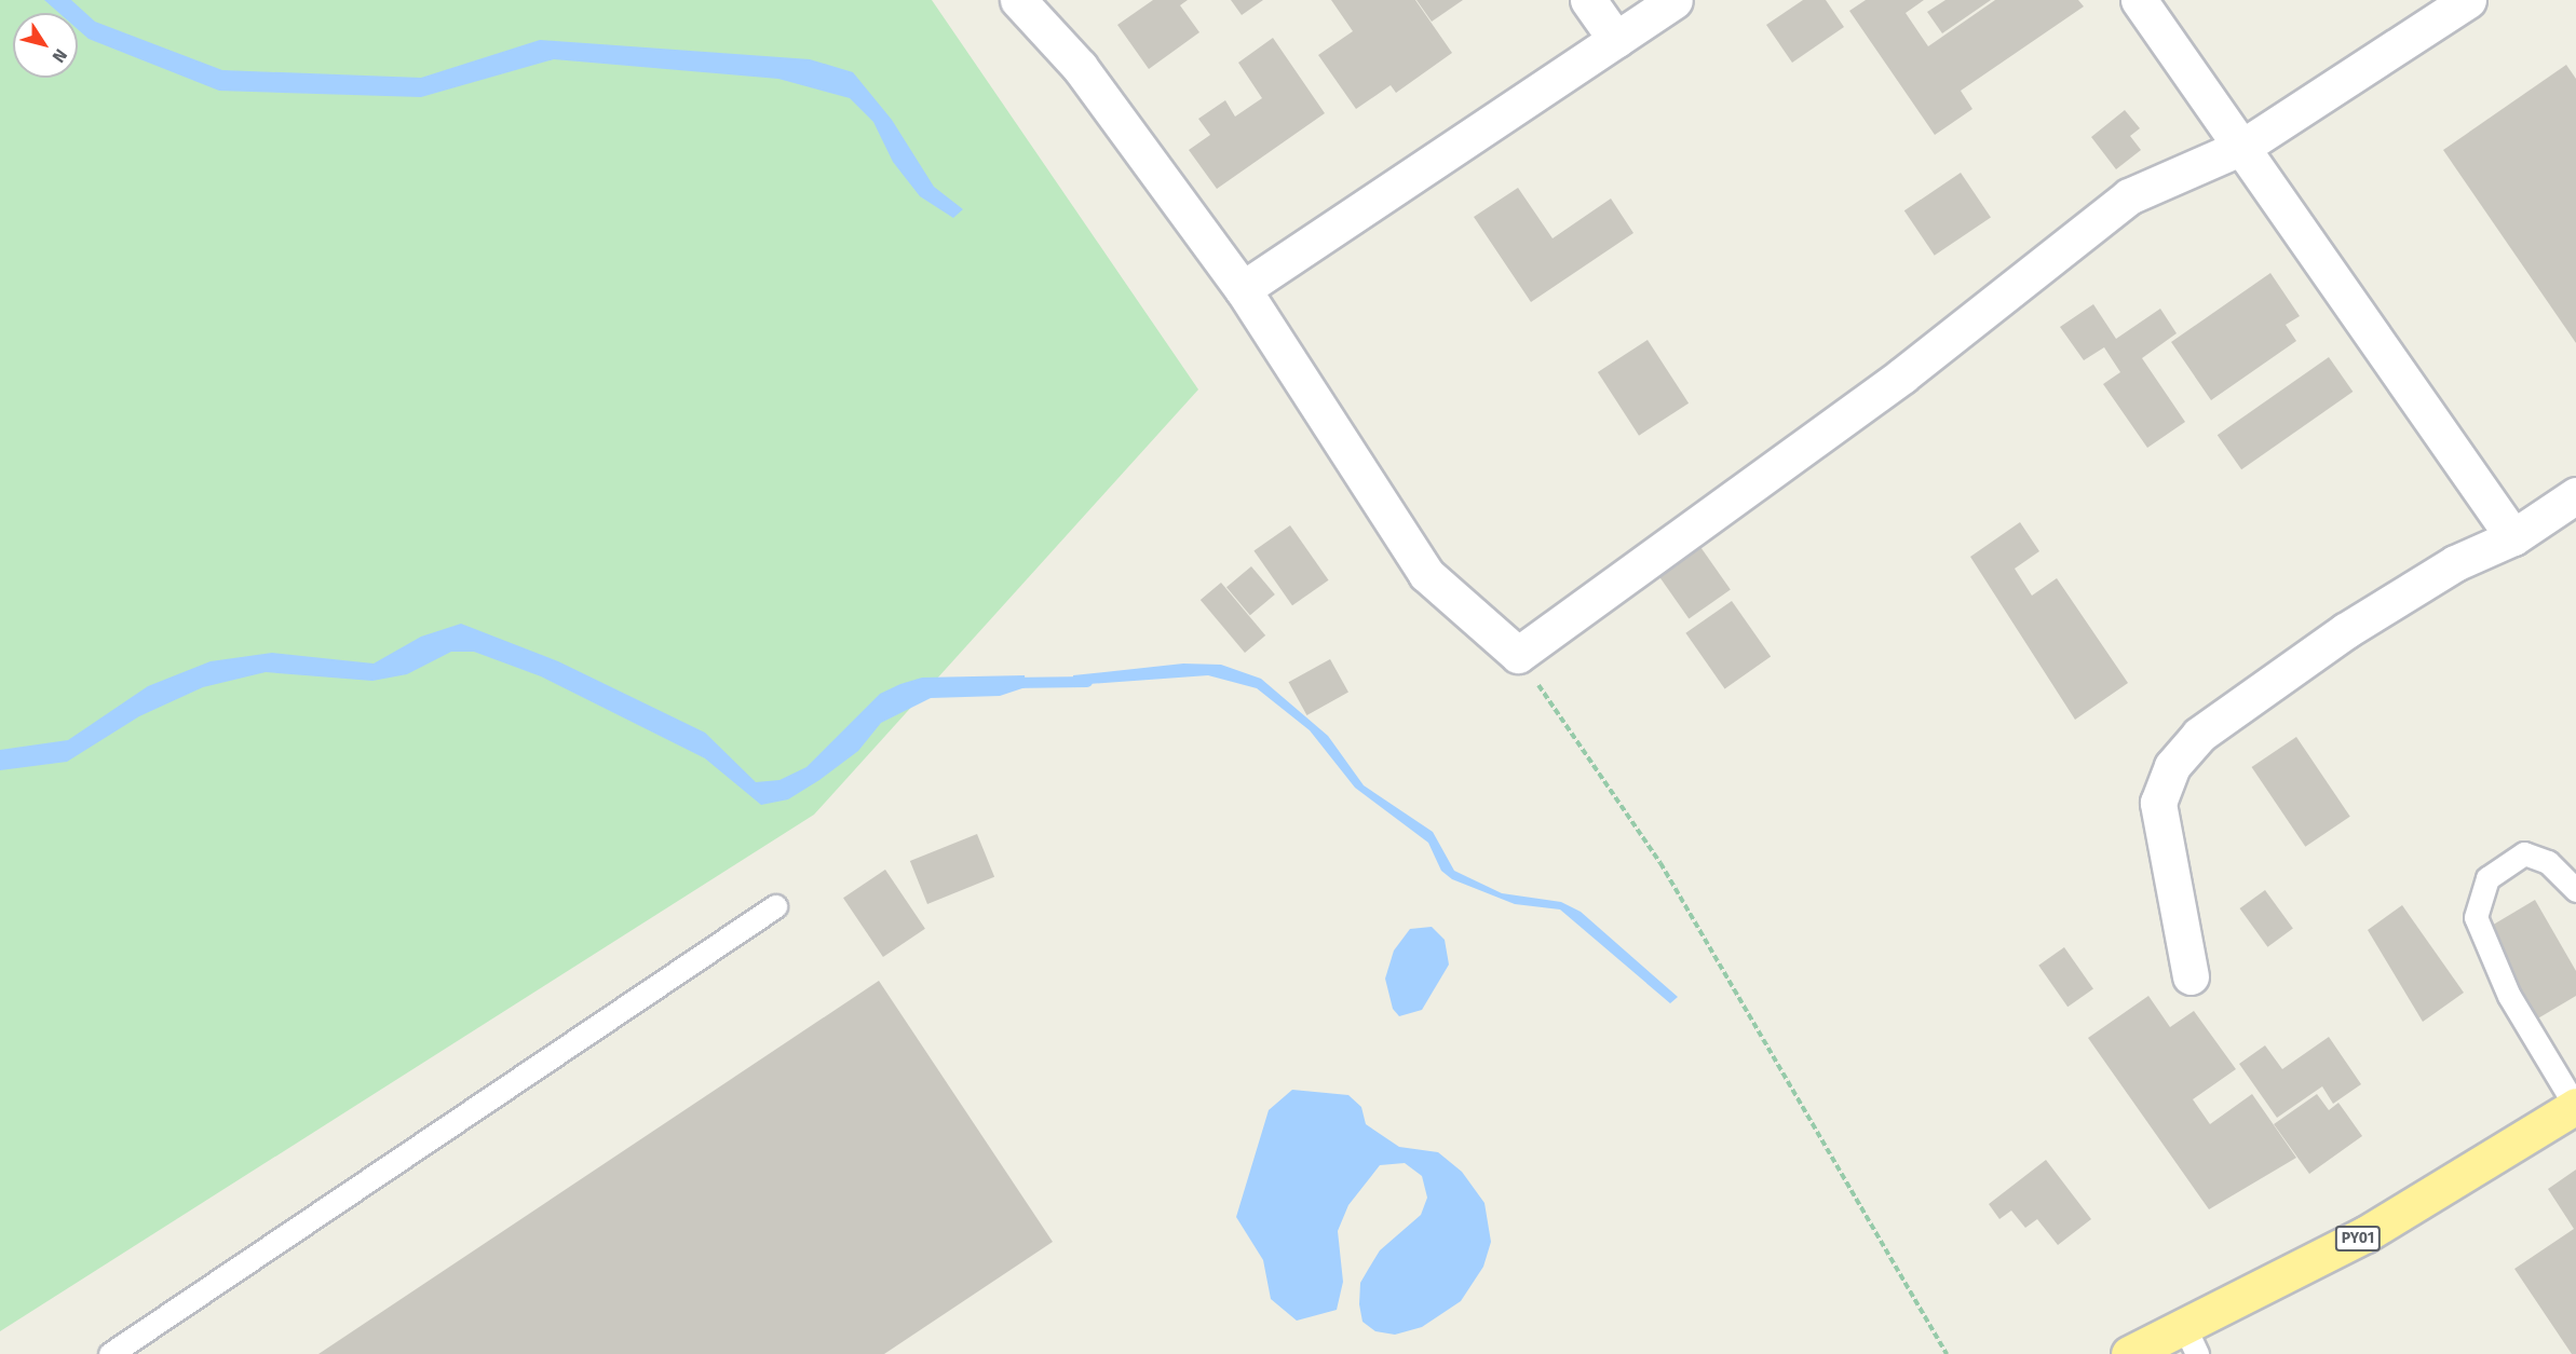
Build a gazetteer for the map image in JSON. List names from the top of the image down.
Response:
{
  "streets": {
    "highway": ["PY01"]
  },
  "north": "bottom right"
}
